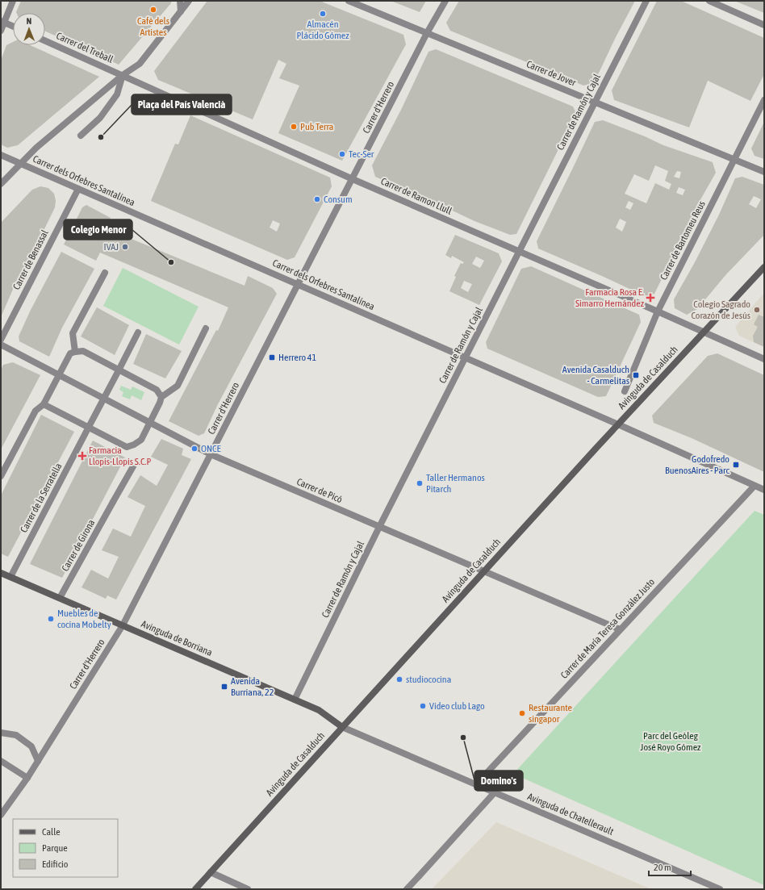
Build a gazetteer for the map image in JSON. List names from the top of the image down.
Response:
{
  "streets": {
    "main road": ["Avinguda de Casalduch", "Avinguda de Borriana"],
    "street": [
      "Carrer del Treball",
      "Carrer de Jover",
      "Carrer d'Herrero",
      "Carrer de Ramón y Cajal",
      "Carrer dels Orfebres Santalínea",
      "Carrer de Ramon Llull",
      "Carrer de Bartomeu Reus",
      "Carrer de Benassal",
      "Carrer de Picó",
      "Carrer de la Serratella",
      "Carrer de Girona",
      "Carrer de María Teresa González Justo",
      "Avinguda de Chatellerault"
    ]
  },
  "crossings": [
    ["Carrer del Treball", "Carrer de Ramon Llull"],
    ["Carrer de Jover", "Carrer d'Herrero"],
    ["Carrer de Jover", "Carrer de Ramón y Cajal"],
    ["Carrer de Jover", "Carrer de Bartomeu Reus"],
    ["Carrer d'Herrero", "Carrer dels Orfebres Santalínea"],
    ["Carrer d'Herrero", "Carrer de Ramon Llull"],
    ["Carrer d'Herrero", "Carrer de Picó"],
    ["Carrer d'Herrero", "Avinguda de Borriana"],
    ["Carrer de Ramón y Cajal", "Carrer dels Orfebres Santalínea"],
    ["Carrer de Ramón y Cajal", "Carrer de Ramon Llull"],
    ["Carrer de Ramón y Cajal", "Carrer de Picó"],
    ["Carrer de Ramón y Cajal", "Avinguda de Borriana"],
    ["Carrer dels Orfebres Santalínea", "Carrer de Benassal"],
    ["Carrer dels Orfebres Santalínea", "Avinguda de Casalduch"],
    ["Carrer dels Orfebres Santalínea", "Carrer de María Teresa González Justo"],
    ["Carrer de Ramon Llull", "Carrer de Bartomeu Reus"],
    ["Carrer de Ramon Llull", "Avinguda de Casalduch"],
    ["Avinguda de Casalduch", "Carrer de Picó"],
    ["Avinguda de Casalduch", "Avinguda de Borriana"],
    ["Avinguda de Casalduch", "Avinguda de Chatellerault"],
    ["Carrer de Picó", "Carrer de la Serratella"],
    ["Carrer de Picó", "Carrer de María Teresa González Justo"],
    ["Carrer de la Serratella", "Avinguda de Borriana"],
    ["Carrer de Girona", "Avinguda de Borriana"],
    ["Carrer de María Teresa González Justo", "Avinguda de Chatellerault"],
    ["Avinguda de Borriana", "Avinguda de Chatellerault"]
  ],
  "parks": ["Parc del Geòleg José Royo Gómez"],
  "places": {
    "other": [
      "Cafè dels Artistes",
      "Almacén Plácido Gómez",
      "Pub Terra",
      "Plaça del País Valencià",
      "Tec-Ser",
      "Consum",
      "IVAJ",
      "Colegio Menor",
      "Colegio Sagrado Corazón de Jesús",
      "ONCE",
      "Taller Hermanos Pitarch",
      "Muebles de cocina Mobelty",
      "studiococina",
      "Video club Lago",
      "Restaurante singapor",
      "Domino's"
    ],
    "health": ["Farmacia Rosa E. Simarro Hernández", "Farmacia Llopis-Llopis S.C.P"],
    "transit": [
      "Herrero 41",
      "Avenida Casalduch - Carmelitas",
      "Godofredo BuenosAires - Parc",
      "Avenida Burriana, 22"
    ]
  },
  "legend": ["Calle", "Parque", "Edificio"],
  "scale_bar": "20 m",
  "north": "top"
}
